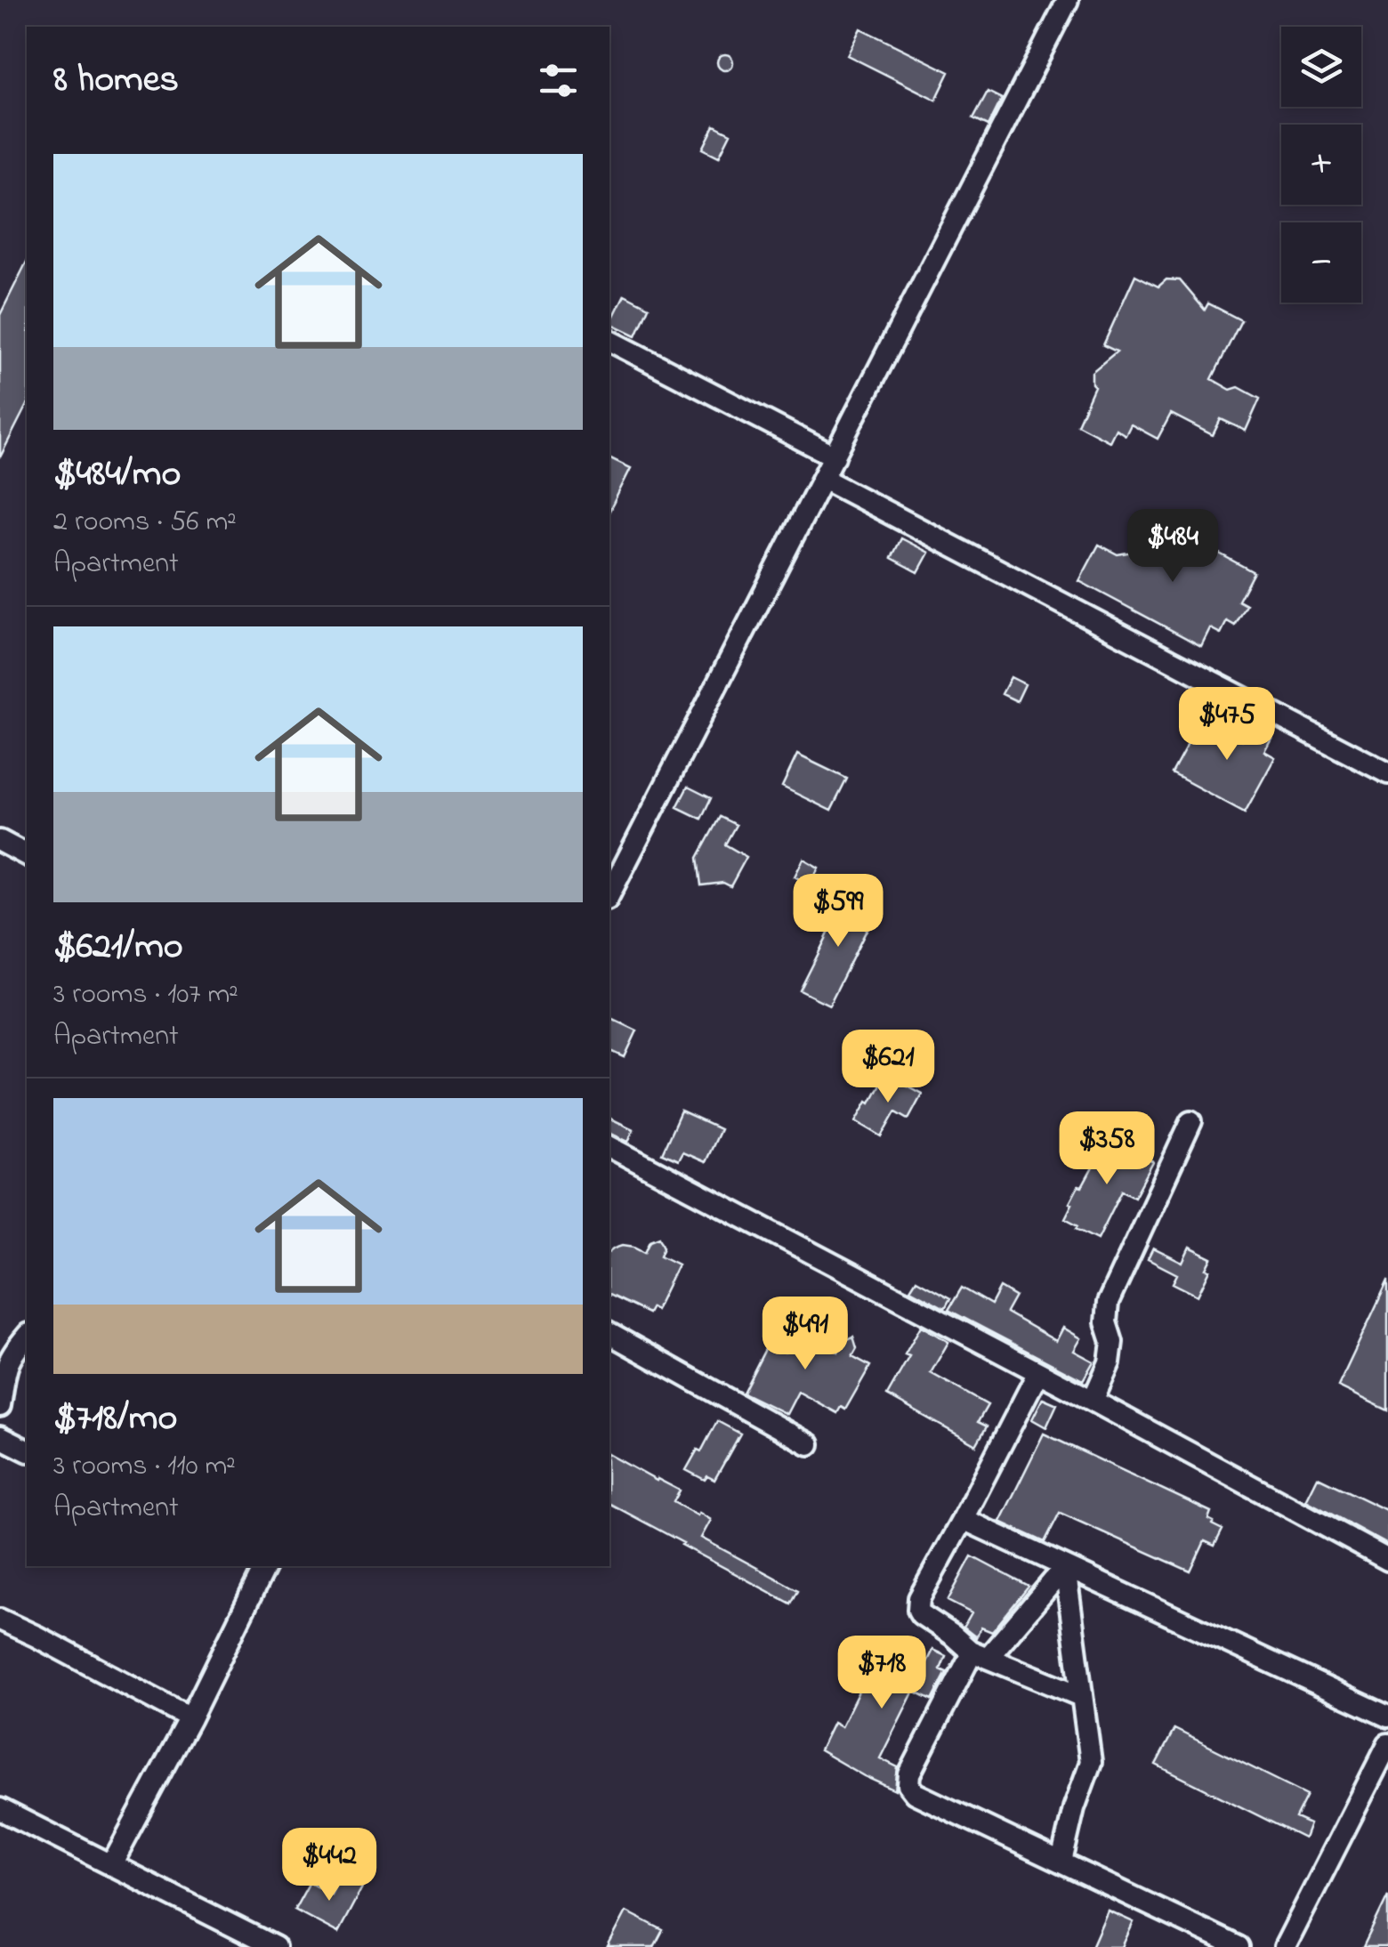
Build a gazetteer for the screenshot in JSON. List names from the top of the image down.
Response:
{
  "page": {
    "map_buttons": ["+", "−"],
    "heading": "8 homes",
    "list": [
      {
        "name": "$484/mo",
        "note": "2 rooms · 56 m² · Apartment"
      },
      {
        "name": "$621/mo",
        "note": "3 rooms · 107 m² · Apartment"
      },
      {
        "name": "$718/mo",
        "note": "3 rooms · 110 m² · Apartment"
      }
    ],
    "price": [
      "$484",
      "$475",
      "$599",
      "$621",
      "$358",
      "$491",
      "$718",
      "$442"
    ]
  }
}
